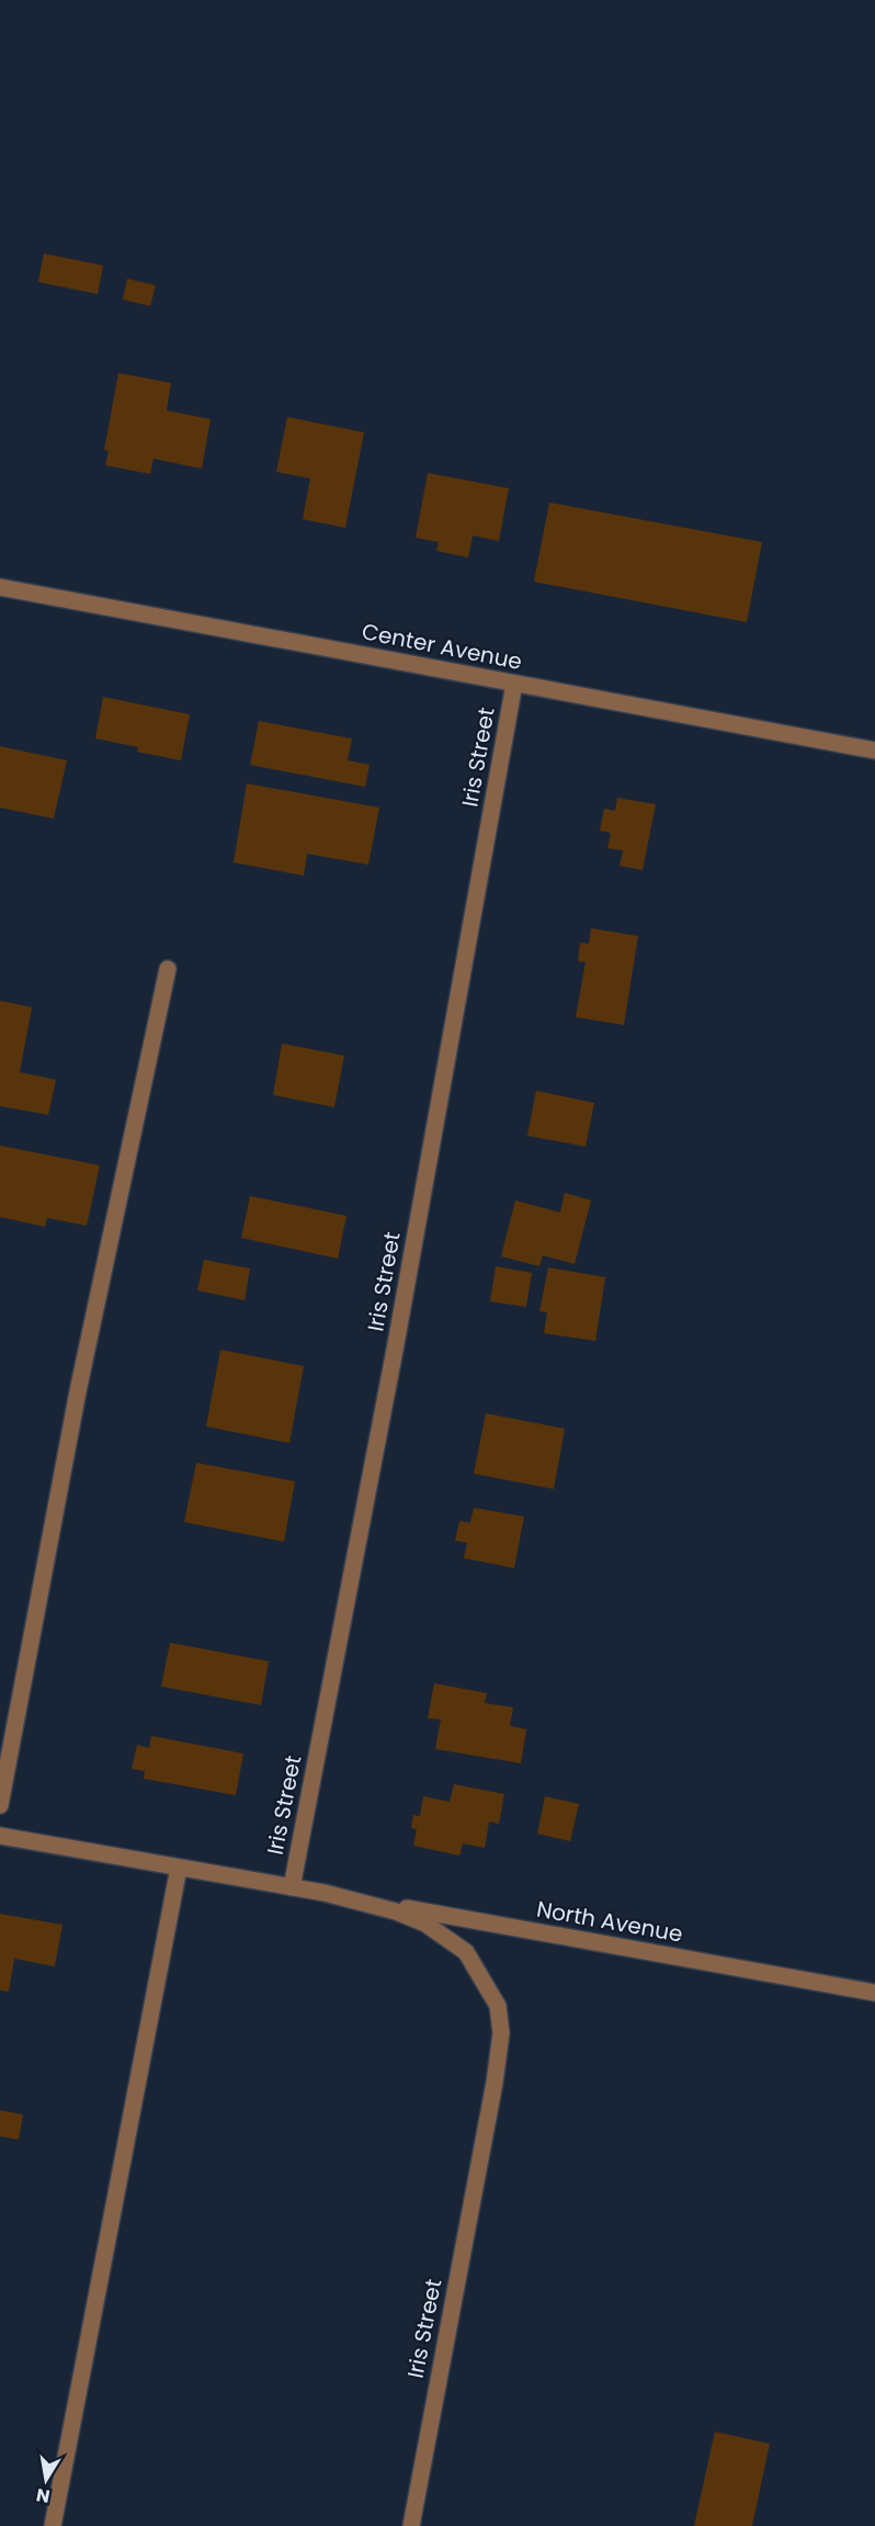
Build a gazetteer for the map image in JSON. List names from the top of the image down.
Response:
{
  "streets": {
    "street": ["Center Avenue", "Iris Street", "North Avenue"]
  },
  "crossings": [
    ["Center Avenue", "Iris Street"],
    ["Iris Street", "North Avenue"]
  ],
  "north": "bottom"
}
